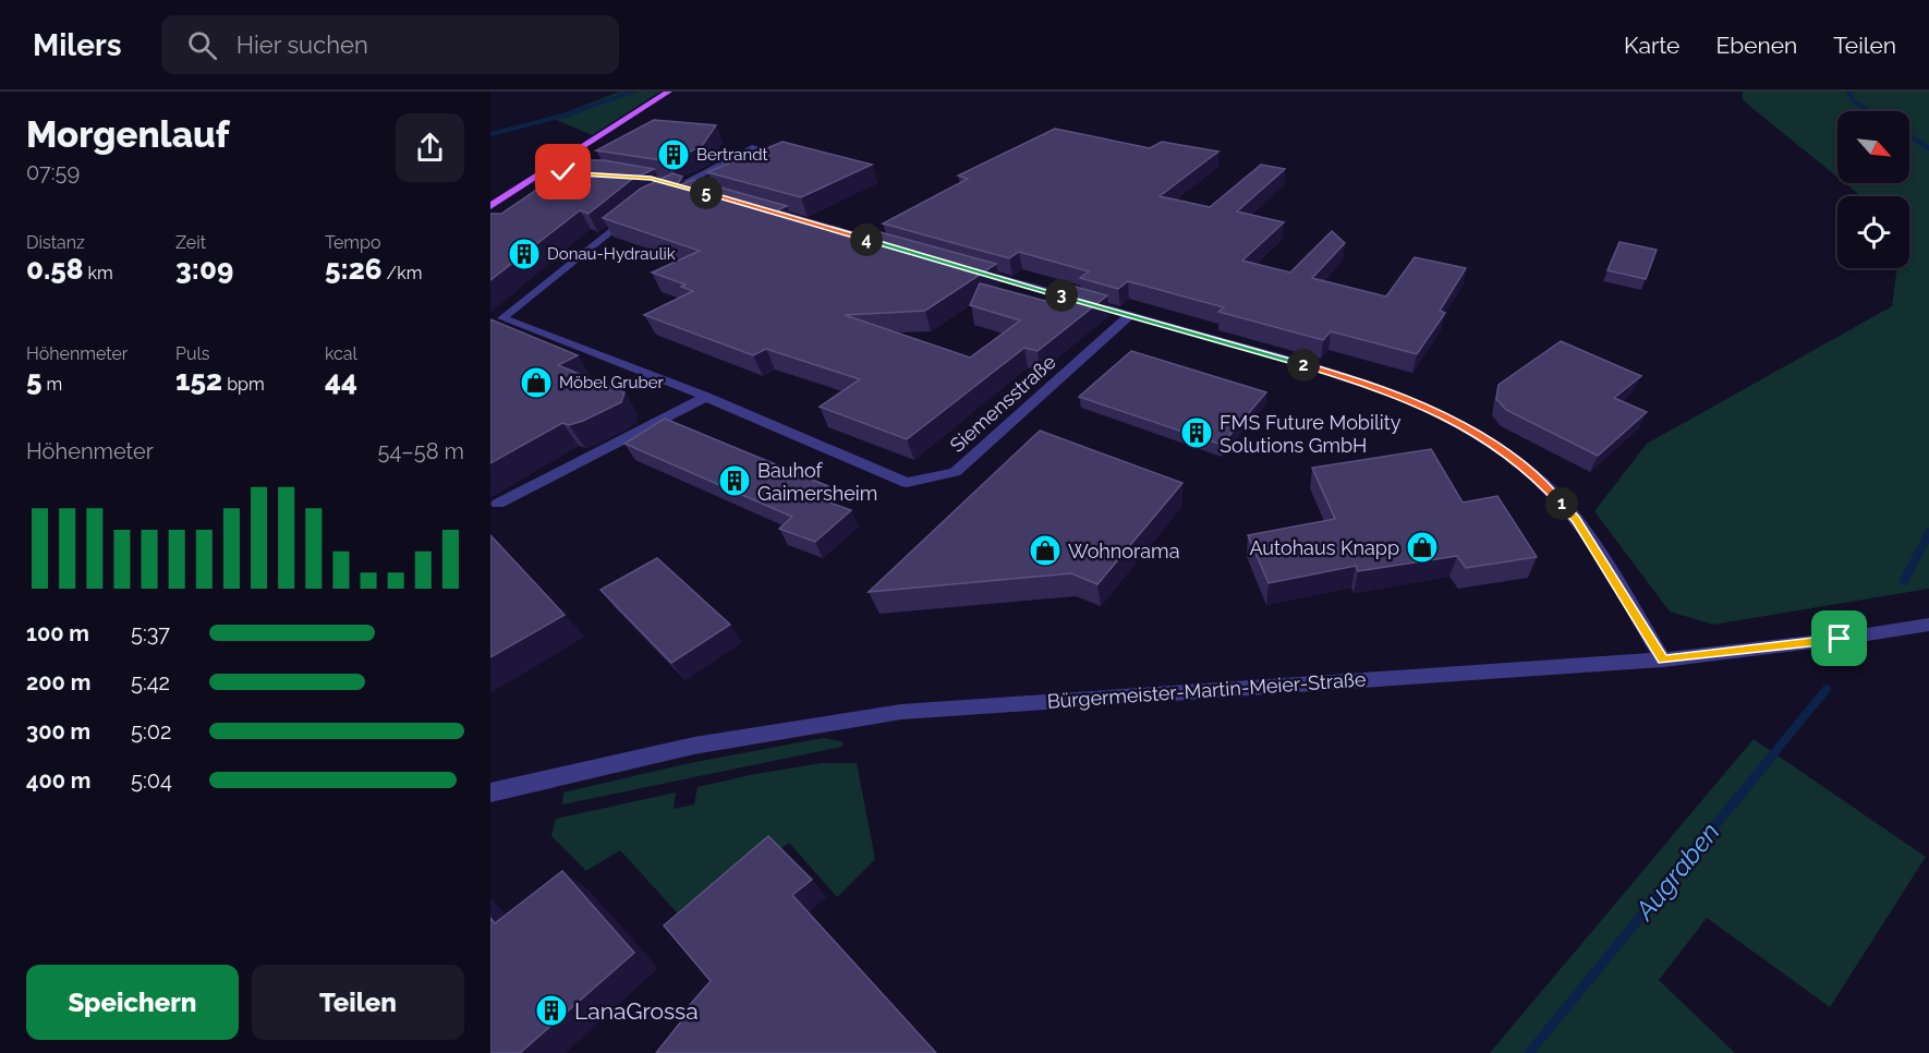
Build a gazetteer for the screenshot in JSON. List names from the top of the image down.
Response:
{
  "streets": {
    "street": ["Siemensstraße", "Bürgermeister-Martin-Meier-Straße"]
  },
  "water": ["Augraben"],
  "places": {
    "building": [
      "Bertrandt",
      "Donau-Hydraulik",
      "FMS Future Mobility Solutions GmbH",
      "Bauhof Gaimersheim",
      "LanaGrossa"
    ],
    "shop": ["Möbel Gruber", "Autohaus Knapp", "Wohnorama"]
  },
  "north": "bottom right",
  "page": {
    "header": "Milers",
    "search": "Hier suchen",
    "nav": ["Karte", "Ebenen", "Teilen"],
    "heading": ["Morgenlauf", "07:59"],
    "pins": [
      "5",
      "4",
      "3",
      "2",
      "1"
    ],
    "stats": [
      ["Distanz", "0.58 km"],
      ["Zeit", "3:09"],
      ["Tempo", "5:26 /km"],
      ["Höhenmeter", "5 m"],
      ["Puls", "152 bpm"],
      ["kcal", "44"]
    ],
    "chart": ["Höhenmeter", "54–58 m"],
    "list": [
      {
        "name": "100 m",
        "note": "5:37"
      },
      {
        "name": "200 m",
        "note": "5:42"
      },
      {
        "name": "300 m",
        "note": "5:02"
      },
      {
        "name": "400 m",
        "note": "5:04"
      }
    ],
    "buttons": ["Speichern", "Teilen"]
  }
}
